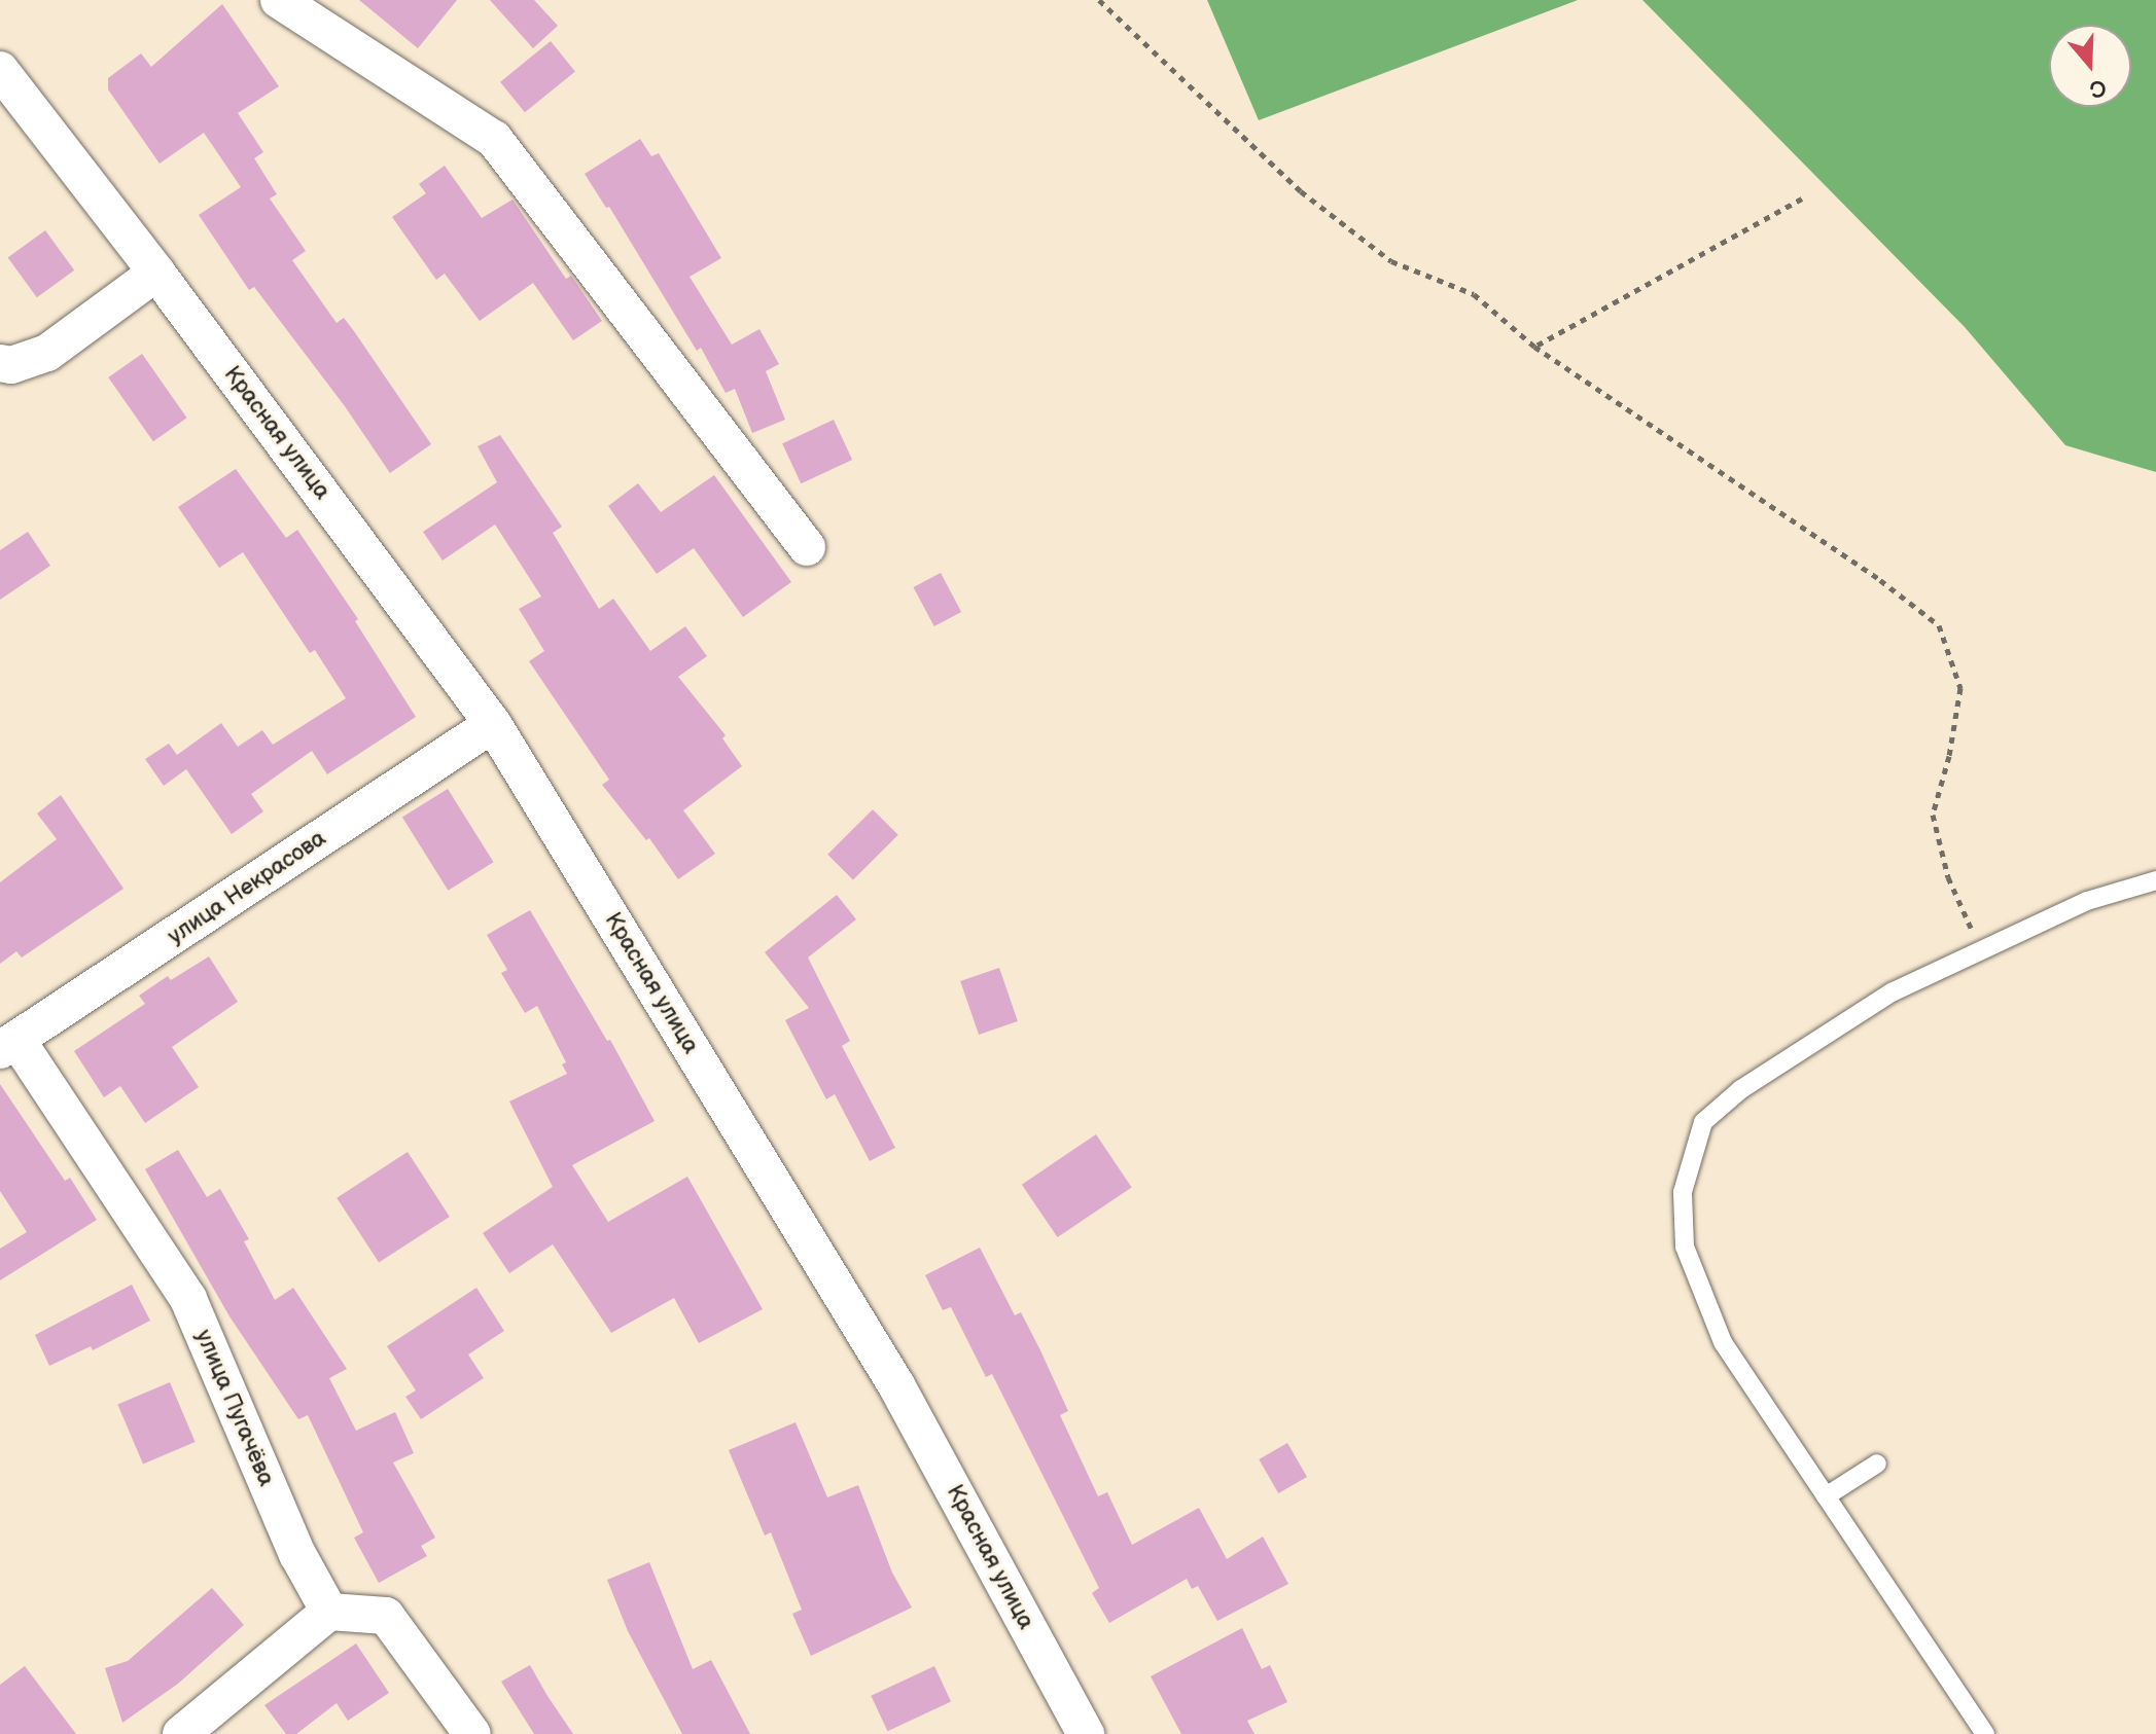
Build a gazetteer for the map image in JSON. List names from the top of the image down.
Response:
{
  "streets": {
    "street": ["Красная улица", "улица Некрасова", "улица Пугачёва"]
  },
  "crossings": [
    ["Красная улица", "улица Некрасова"],
    ["улица Некрасова", "улица Пугачёва"]
  ],
  "north": "bottom"
}
